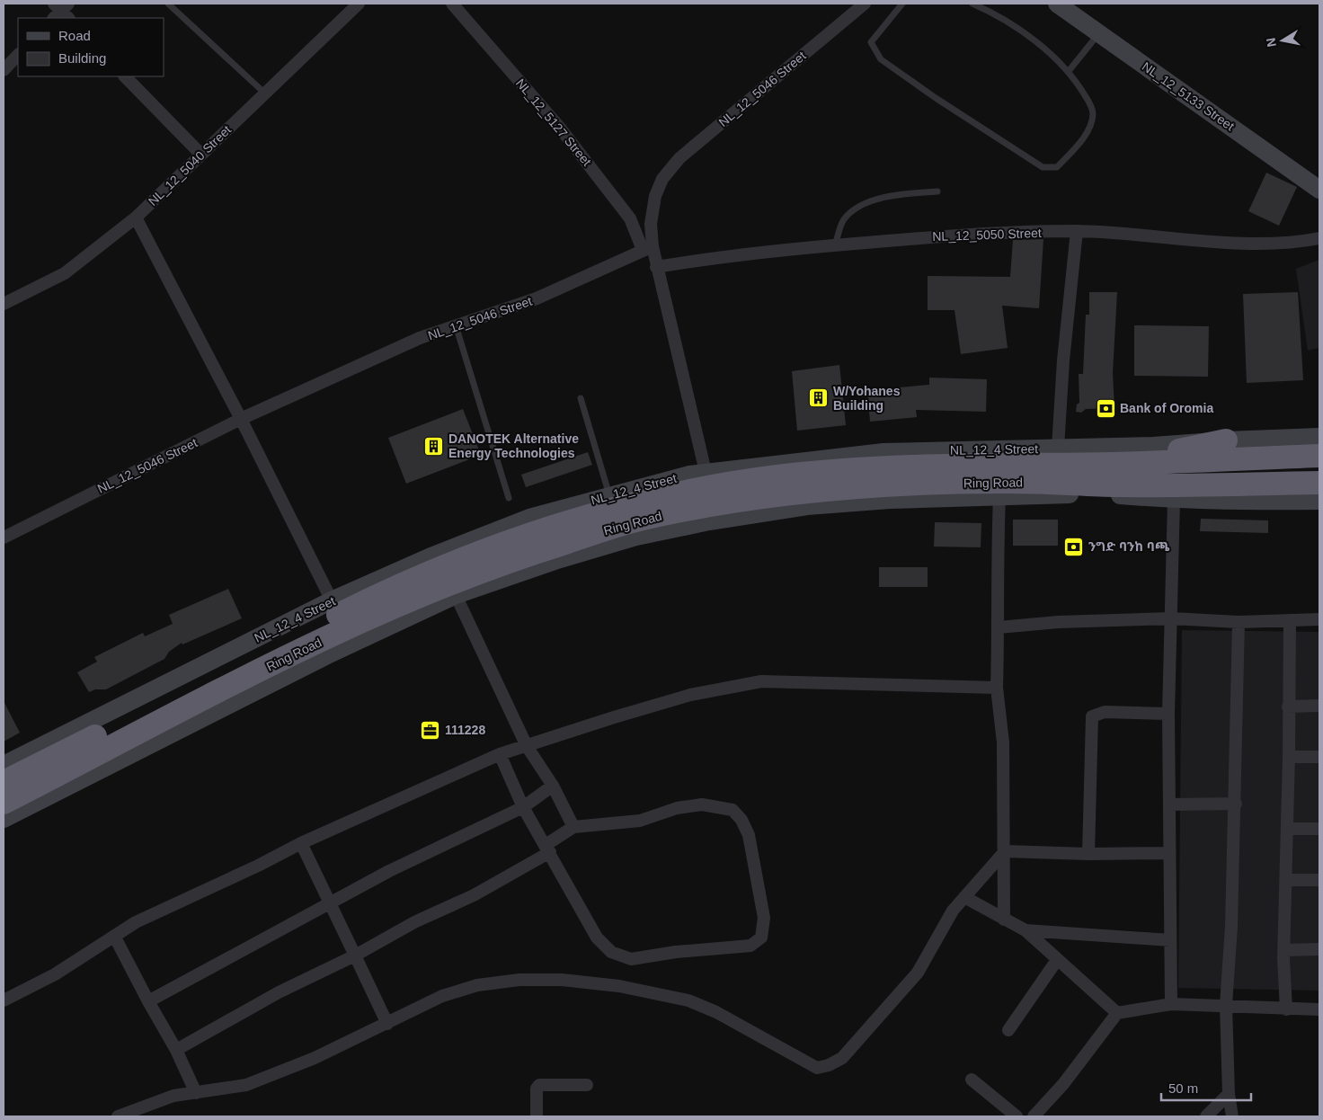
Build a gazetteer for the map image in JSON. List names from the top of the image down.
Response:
{
  "streets": {
    "highway": ["Ring Road"],
    "street": [
      "NL_12_5046 Street",
      "NL_12_5133 Street",
      "NL_12_5127 Street",
      "NL_12_5040 Street",
      "NL_12_5050 Street",
      "NL_12_4 Street"
    ]
  },
  "crossings": [
    ["NL_12_5046 Street", "NL_12_5127 Street"]
  ],
  "places": {
    "building": ["W/Yohanes Building", "DANOTEK Alternative Energy Technologies"],
    "bank": ["Bank of Oromia", "ንግድ ባንከ ባጫ"],
    "office": ["111228"]
  },
  "legend": ["Road", "Building"],
  "scale_bar": "50 m",
  "north": "left"
}
